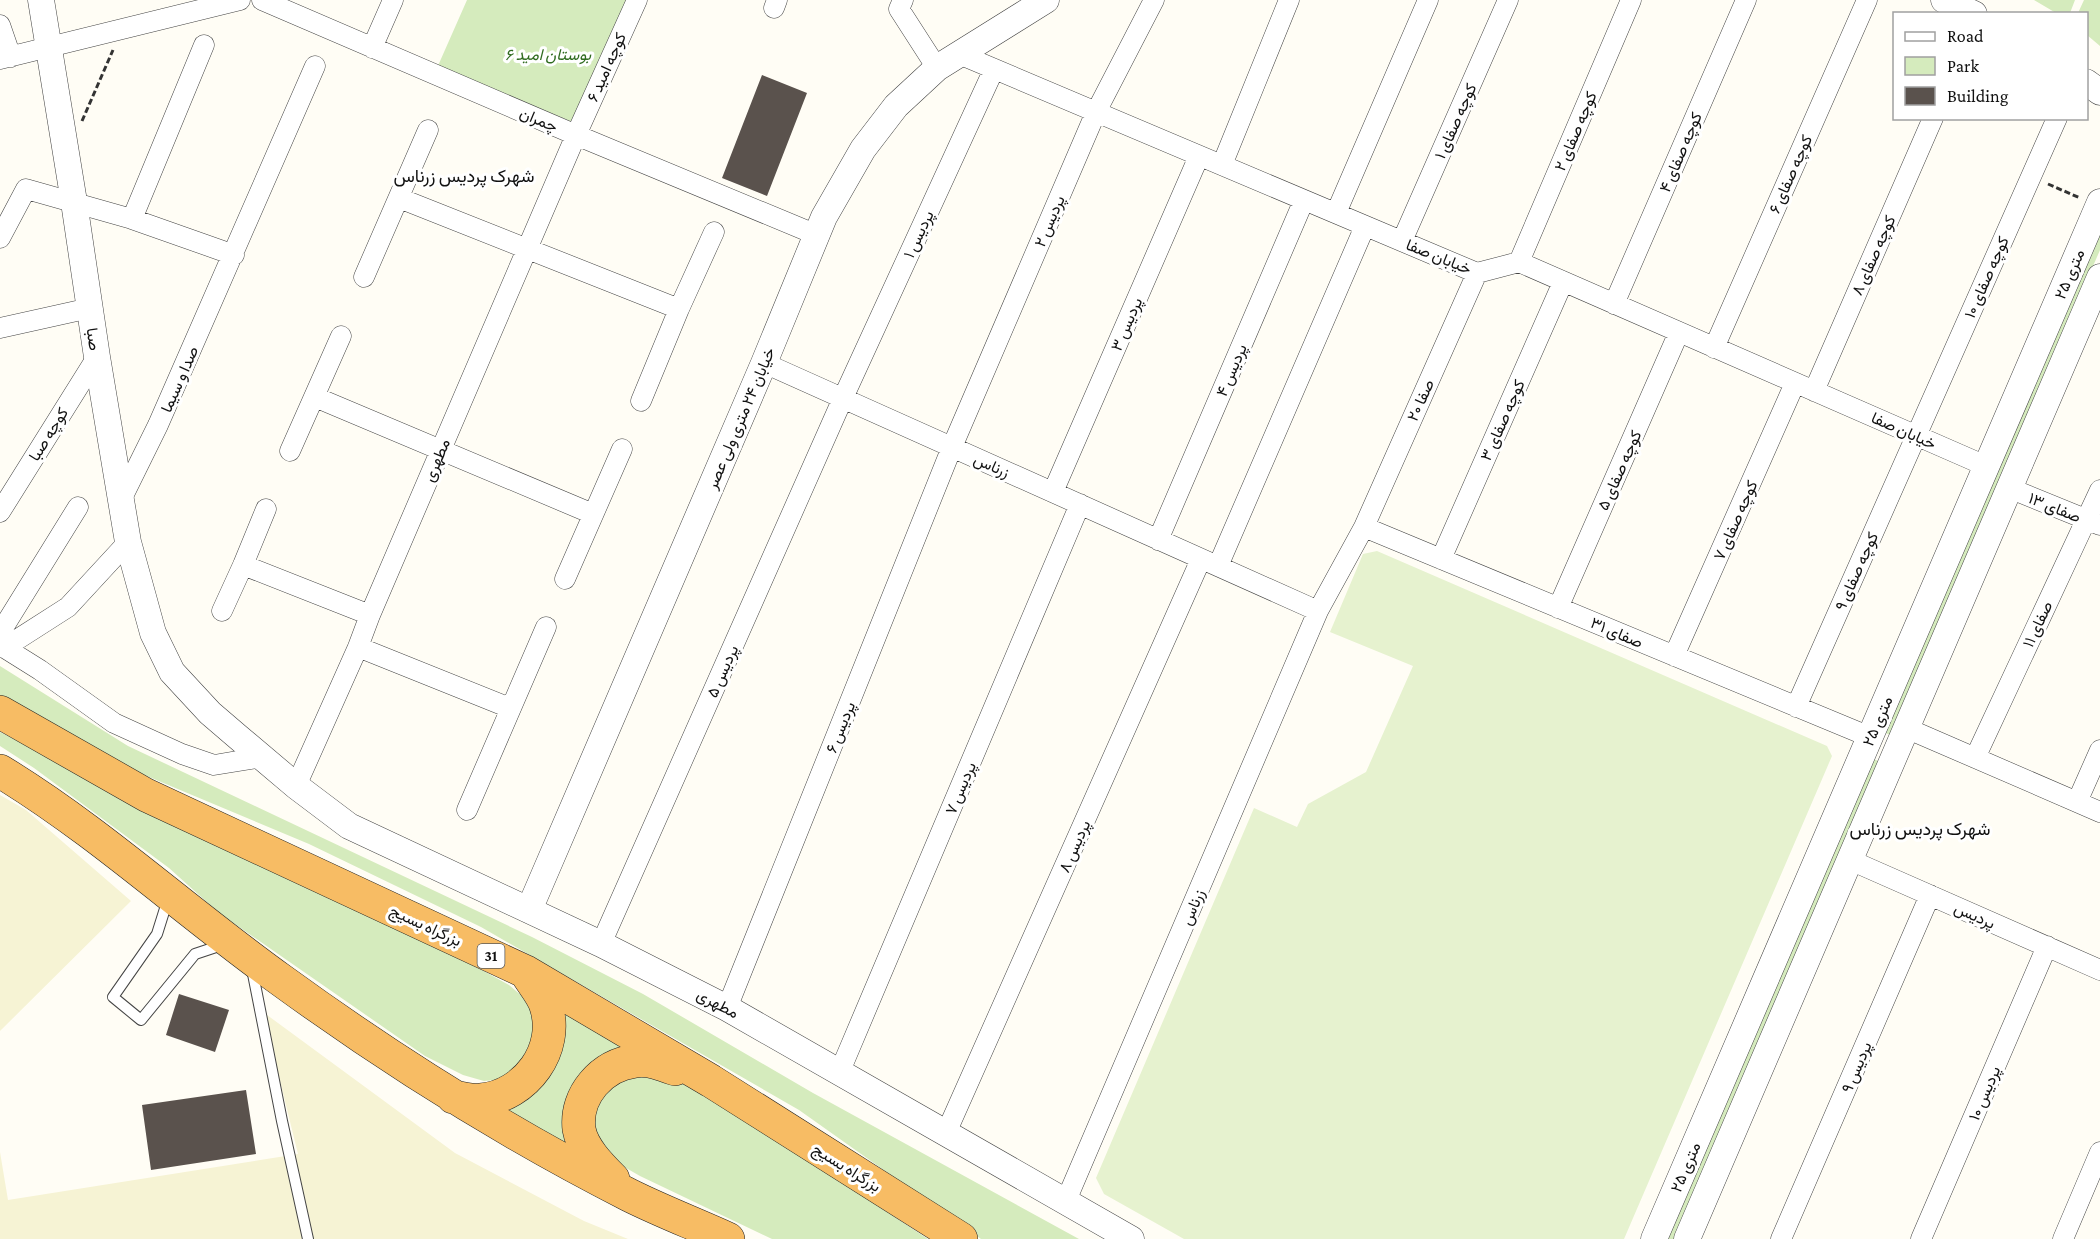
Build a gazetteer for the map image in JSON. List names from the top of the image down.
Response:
{
  "streets": {
    "highway": ["بزرگراه بسیج", "31"],
    "street": [
      "کوچه امید ۶",
      "چمران",
      "کوچه صفای ۱",
      "کوچه صفای ۲",
      "کوچه صفای ۴",
      "کوچه صفای ۶",
      "پردیس ۲",
      "پردیس ۱",
      "کوچه صفای ۸",
      "خیابان صفا",
      "۲۵ متری",
      "کوچه صفای ۱۰",
      "پردیس ۳",
      "صبا",
      "پردیس ۴",
      "صدا و سیما",
      "صفا ۲۰",
      "خیابان ۲۴ متری ولی عصر",
      "کوچه صفای ۳",
      "کوچه صبا",
      "مطهری",
      "زرناس",
      "کوچه صفای ۵",
      "صفای ۱۳",
      "کوچه صفای ۷",
      "کوچه صفای ۹",
      "صفای ۱۱",
      "صفای ۳۱",
      "پردیس ۵",
      "پردیس ۶",
      "پردیس ۷",
      "پردیس ۸",
      "پردیس",
      "پردیس ۹",
      "پردیس ۱۰"
    ]
  },
  "crossings": [
    ["کوچه امید ۶", "چمران"],
    ["کوچه امید ۶", "مطهری"],
    ["چمران", "خیابان ۲۴ متری ولی عصر"],
    ["چمران", "مطهری"],
    ["کوچه صفای ۱", "خیابان صفا"],
    ["کوچه صفای ۲", "خیابان صفا"],
    ["کوچه صفای ۴", "خیابان صفا"],
    ["کوچه صفای ۶", "خیابان صفا"],
    ["پردیس ۲", "خیابان صفا"],
    ["پردیس ۲", "زرناس"],
    ["پردیس ۲", "پردیس ۶"],
    ["پردیس ۱", "خیابان صفا"],
    ["پردیس ۱", "زرناس"],
    ["پردیس ۱", "پردیس ۵"],
    ["کوچه صفای ۸", "خیابان صفا"],
    ["خیابان صفا", "۲۵ متری"],
    ["خیابان صفا", "کوچه صفای ۱۰"],
    ["خیابان صفا", "پردیس ۳"],
    ["خیابان صفا", "پردیس ۴"],
    ["خیابان صفا", "صفا ۲۰"],
    ["خیابان صفا", "خیابان ۲۴ متری ولی عصر"],
    ["خیابان صفا", "کوچه صفای ۳"],
    ["خیابان صفا", "کوچه صفای ۵"],
    ["خیابان صفا", "کوچه صفای ۷"],
    ["خیابان صفا", "کوچه صفای ۹"],
    ["خیابان صفا", "پردیس ۸"],
    ["۲۵ متری", "صفای ۱۳"],
    ["۲۵ متری", "صفای ۳۱"],
    ["۲۵ متری", "پردیس"],
    ["کوچه صفای ۱۰", "کوچه صفای ۹"],
    ["پردیس ۳", "زرناس"],
    ["صبا", "صدا و سیما"],
    ["صبا", "کوچه صبا"],
    ["صبا", "مطهری"],
    ["پردیس ۴", "زرناس"],
    ["صفا ۲۰", "زرناس"],
    ["صفا ۲۰", "صفای ۳۱"],
    ["خیابان ۲۴ متری ولی عصر", "مطهری"],
    ["خیابان ۲۴ متری ولی عصر", "زرناس"],
    ["کوچه صفای ۳", "صفای ۳۱"],
    ["مطهری", "زرناس"],
    ["مطهری", "پردیس ۵"],
    ["مطهری", "پردیس ۶"],
    ["مطهری", "پردیس ۷"],
    ["مطهری", "پردیس ۸"],
    ["زرناس", "صفای ۳۱"],
    ["زرناس", "پردیس ۵"],
    ["زرناس", "پردیس ۶"],
    ["زرناس", "پردیس ۷"],
    ["زرناس", "پردیس ۸"],
    ["کوچه صفای ۵", "صفای ۳۱"],
    ["صفای ۱۳", "صفای ۱۱"],
    ["کوچه صفای ۷", "صفای ۳۱"],
    ["کوچه صفای ۹", "صفای ۳۱"],
    ["پردیس", "پردیس ۹"],
    ["پردیس", "پردیس ۱۰"]
  ],
  "districts": ["شهرک پردیس زرناس", "شهرک پردیس زرناس"],
  "parks": ["بوستان امید ۶"],
  "legend": ["Road", "Park", "Building"]
}
